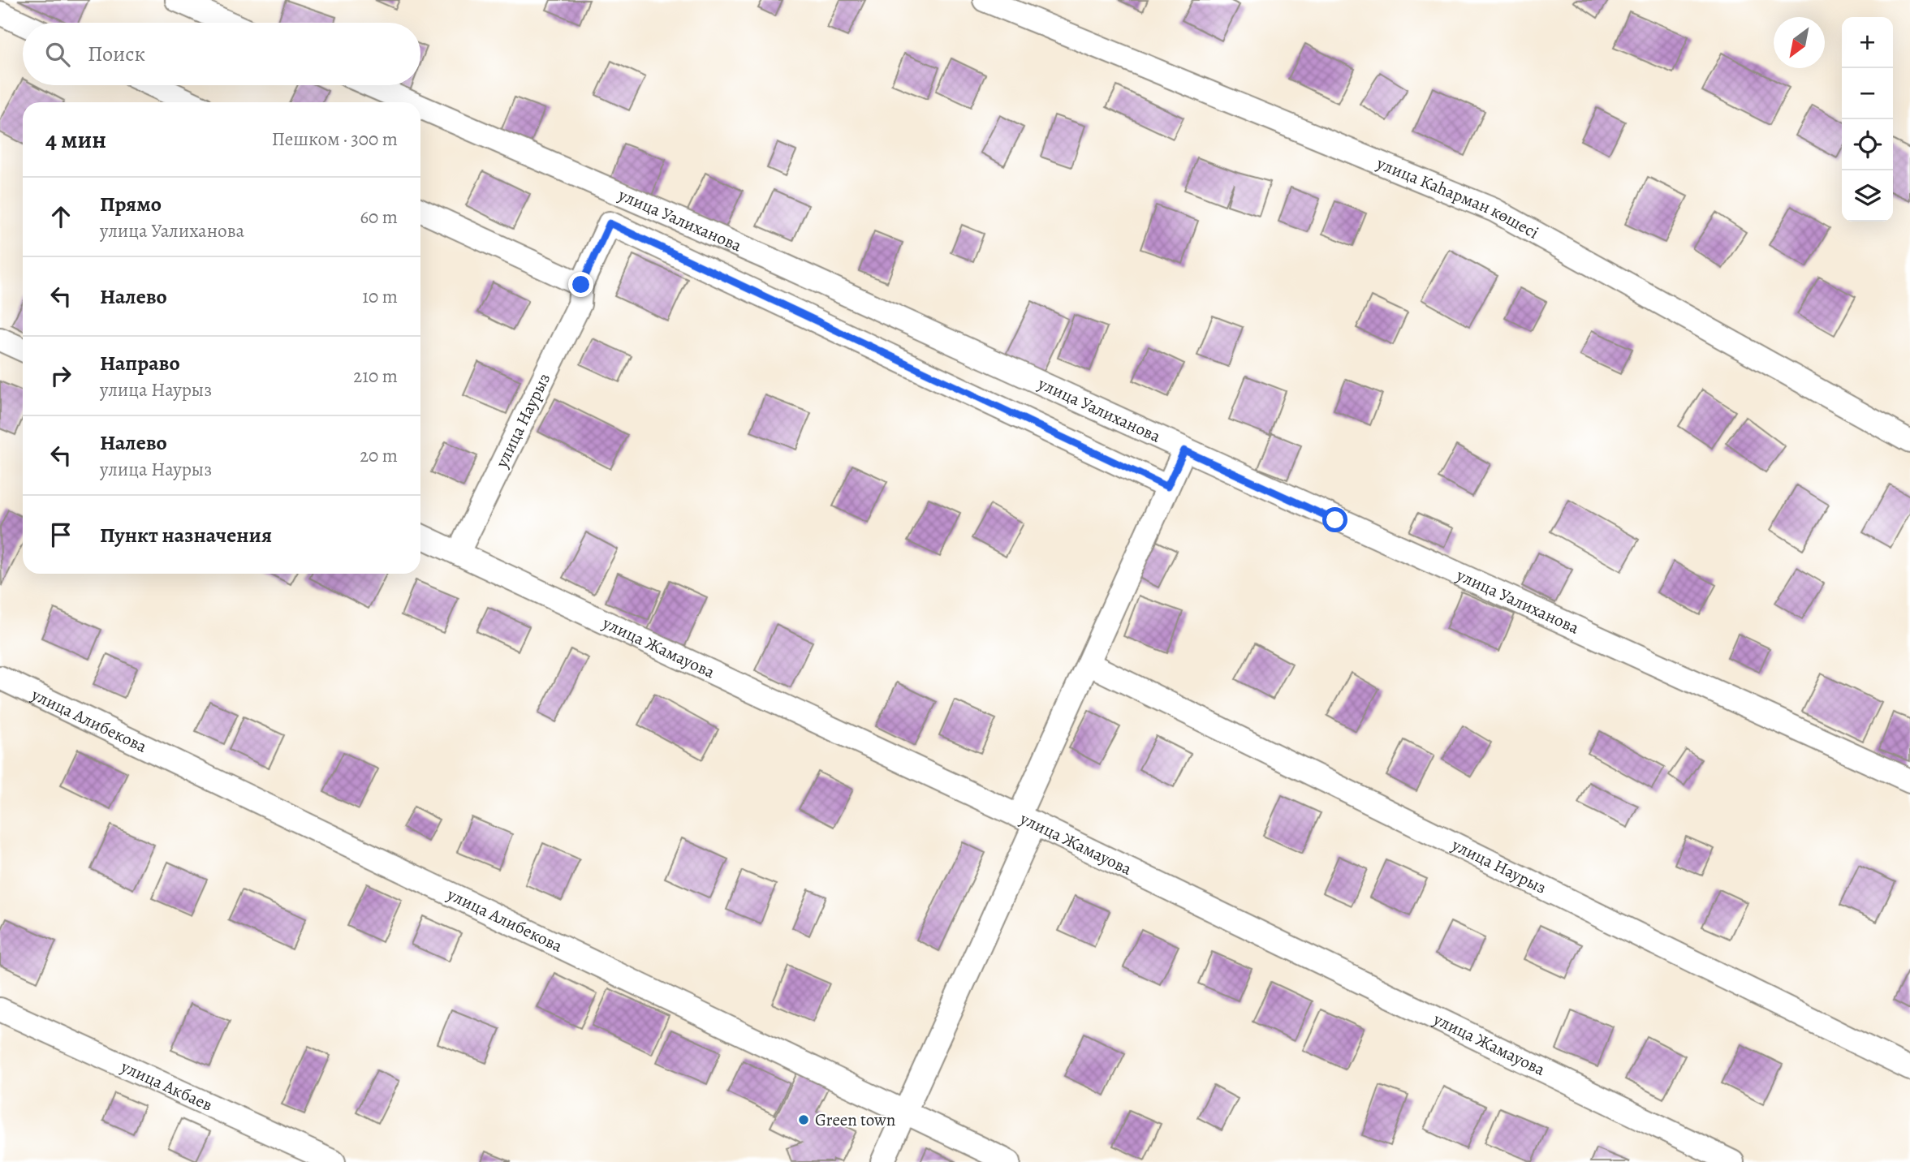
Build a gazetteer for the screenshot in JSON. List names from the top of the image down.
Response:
{
  "streets": {
    "street": [
      "улица Каһарман көшесі",
      "улица Уалиханова",
      "улица Наурыз",
      "улица Жамауова",
      "улица Алибекова",
      "улица Акбаев"
    ]
  },
  "crossings": [
    ["улица Наурыз", "улица Жамауова"]
  ],
  "places": ["Green town"],
  "north": "bottom left",
  "page": {
    "map_buttons": ["+", "−"],
    "search": "Поиск",
    "heading": ["4 мин", "Пешком · 300 m"],
    "list": [
      ["Прямо", "улица Уалиханова", "60 m"],
      ["Налево", "10 m"],
      ["Направо", "улица Наурыз", "210 m"],
      ["Налево", "улица Наурыз", "20 m"],
      "Пункт назначения"
    ]
  }
}
